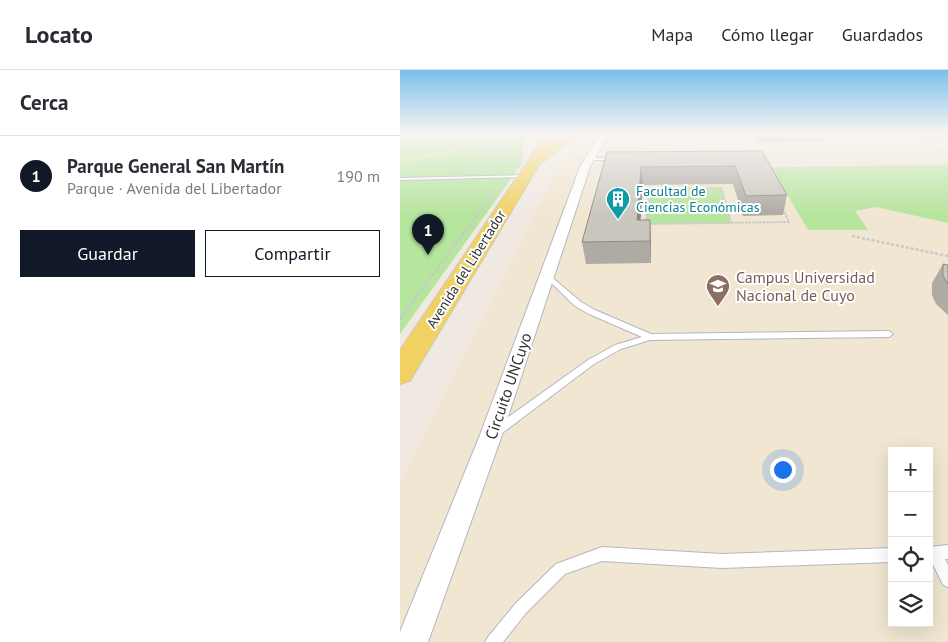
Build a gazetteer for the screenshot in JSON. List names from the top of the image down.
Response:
{
  "streets": {
    "main road": ["Avenida del Libertador"],
    "street": ["Circuito UNCuyo"]
  },
  "places": {
    "building": ["Facultad de Ciencias Económicas"],
    "school or university": ["Campus Universidad Nacional de Cuyo"]
  },
  "page": {
    "header": "Locato",
    "nav": ["Mapa", "Cómo llegar", "Guardados"],
    "heading": "Cerca",
    "list": [
      {
        "mark": "1",
        "name": "Parque General San Martín",
        "note": "Parque · Avenida del Libertador",
        "value": "190 m"
      }
    ],
    "pins": "1",
    "buttons": ["Guardar", "Compartir"],
    "map_buttons": ["+", "−"]
  }
}
